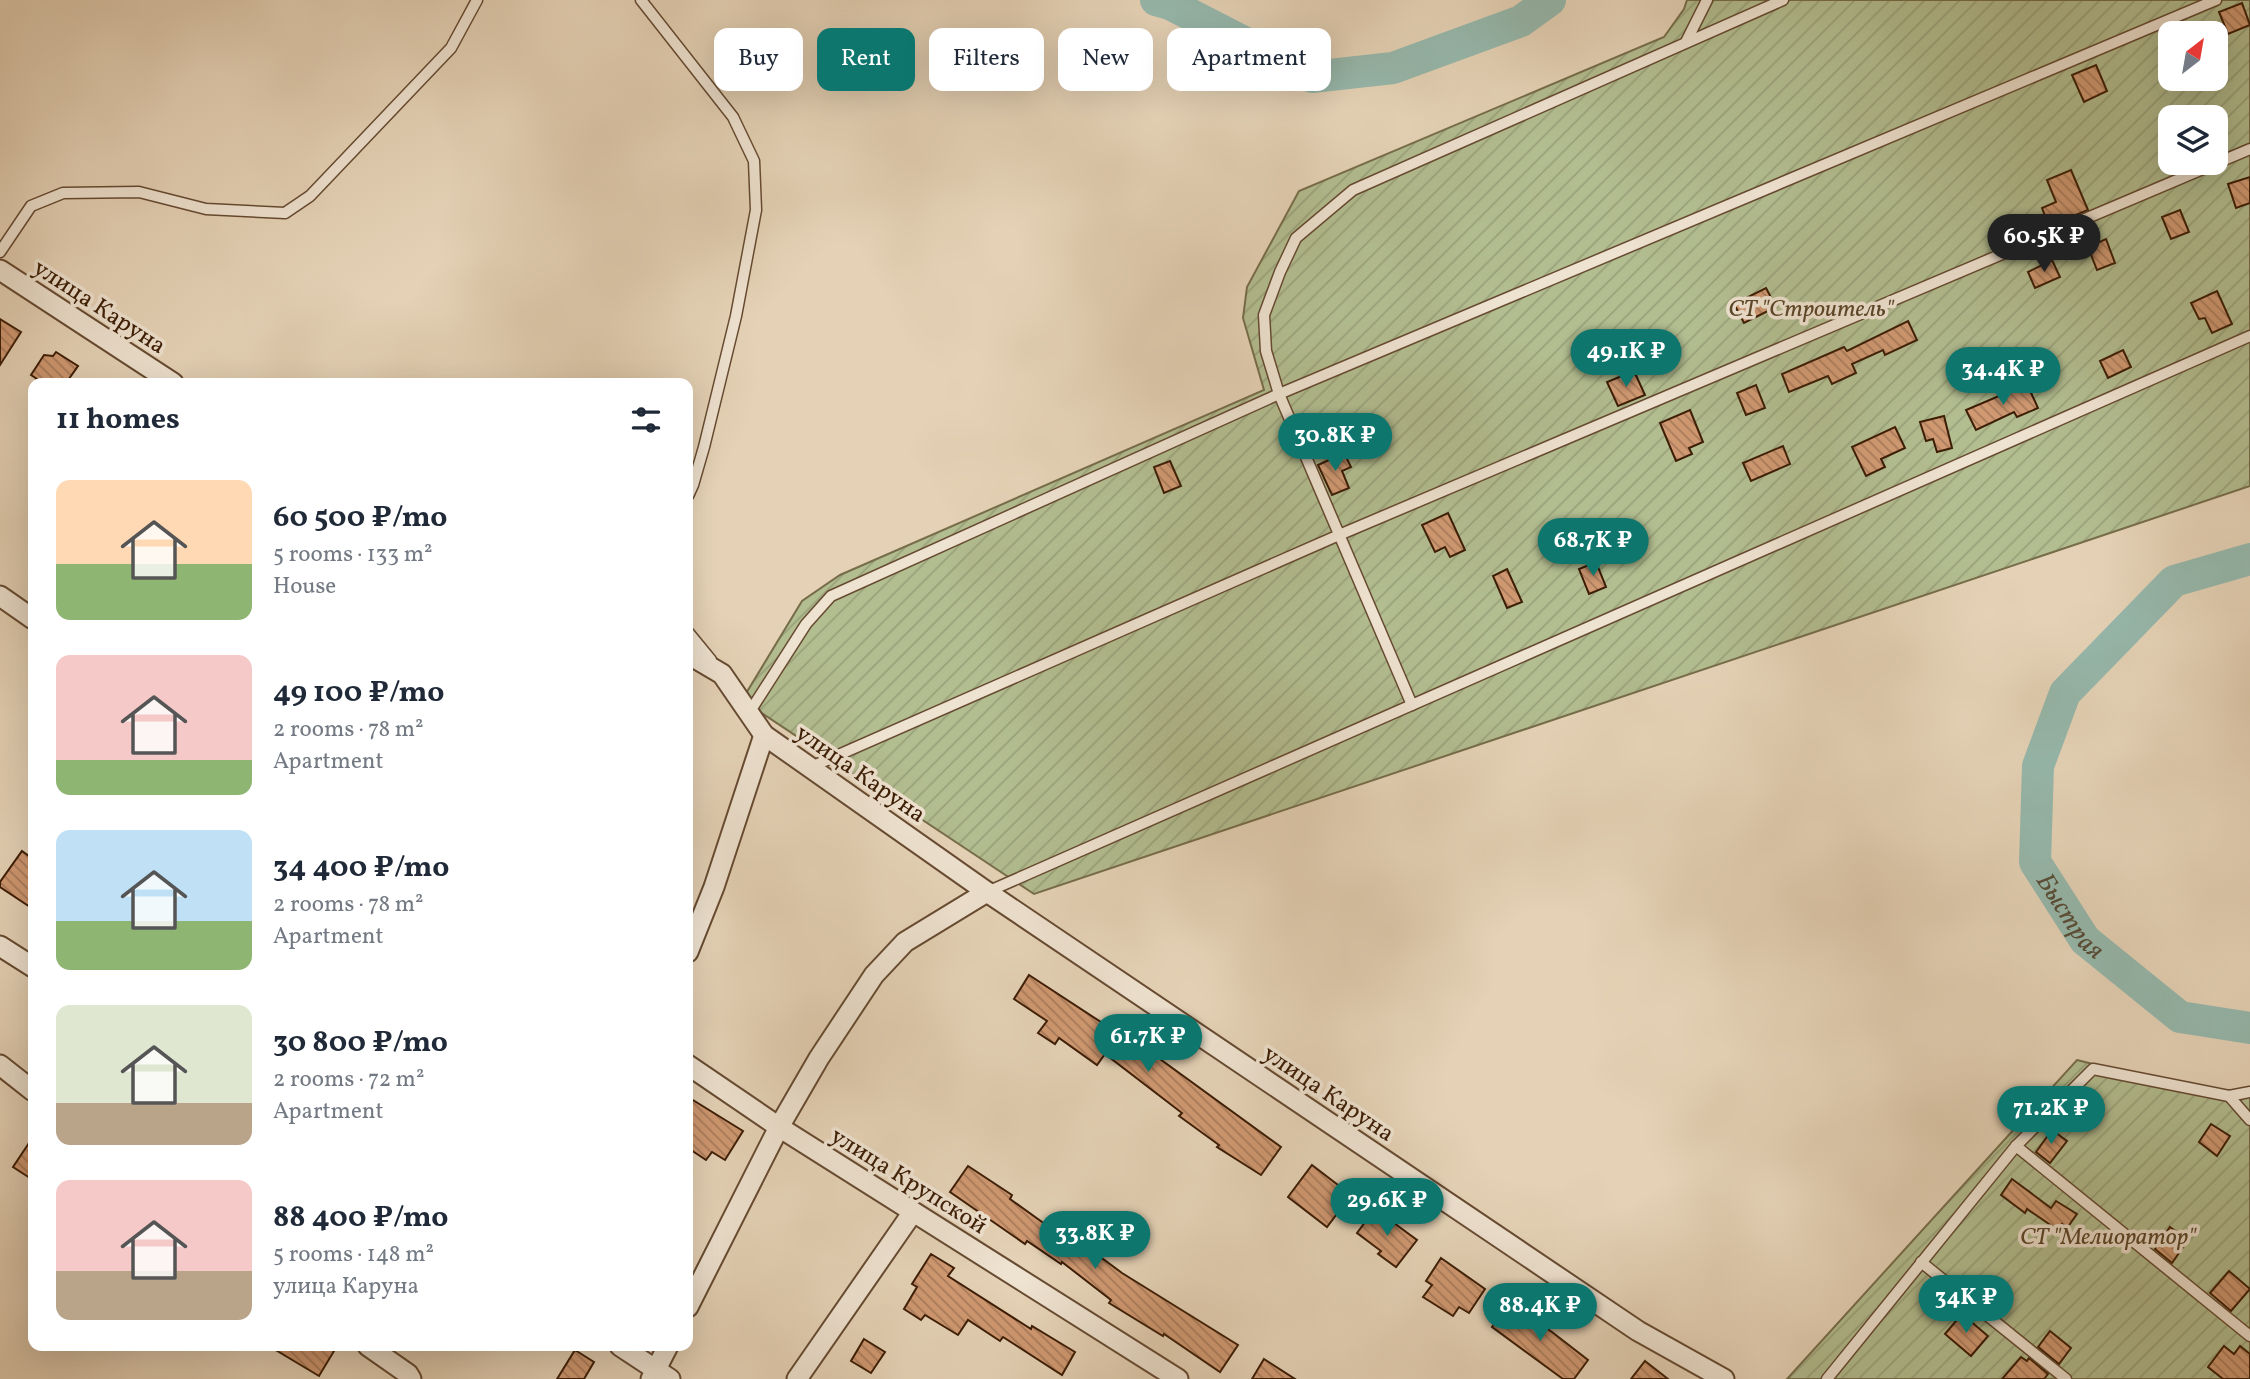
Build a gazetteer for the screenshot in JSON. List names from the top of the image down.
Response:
{
  "streets": {
    "street": ["улица Каруна", "улица Крупской"]
  },
  "water": ["Быстрая"],
  "parks": ["СТ \"Строитель\"", "СТ \"Мелиоратор\""],
  "north": "top right",
  "page": {
    "chip": [
      "Buy",
      "Rent",
      "Filters",
      "New",
      "Apartment"
    ],
    "price": [
      "60.5K ₽",
      "49.1K ₽",
      "34.4K ₽",
      "30.8K ₽",
      "68.7K ₽",
      "61.7K ₽",
      "71.2K ₽",
      "29.6K ₽",
      "33.8K ₽",
      "34K ₽",
      "88.4K ₽"
    ],
    "heading": "11 homes",
    "list": [
      {
        "name": "60 500 ₽/mo",
        "note": "5 rooms · 133 m² · House"
      },
      {
        "name": "49 100 ₽/mo",
        "note": "2 rooms · 78 m² · Apartment"
      },
      {
        "name": "34 400 ₽/mo",
        "note": "2 rooms · 78 m² · Apartment"
      },
      {
        "name": "30 800 ₽/mo",
        "note": "2 rooms · 72 m² · Apartment"
      },
      {
        "name": "88 400 ₽/mo",
        "note": "5 rooms · 148 m² · улица Каруна"
      }
    ]
  }
}
